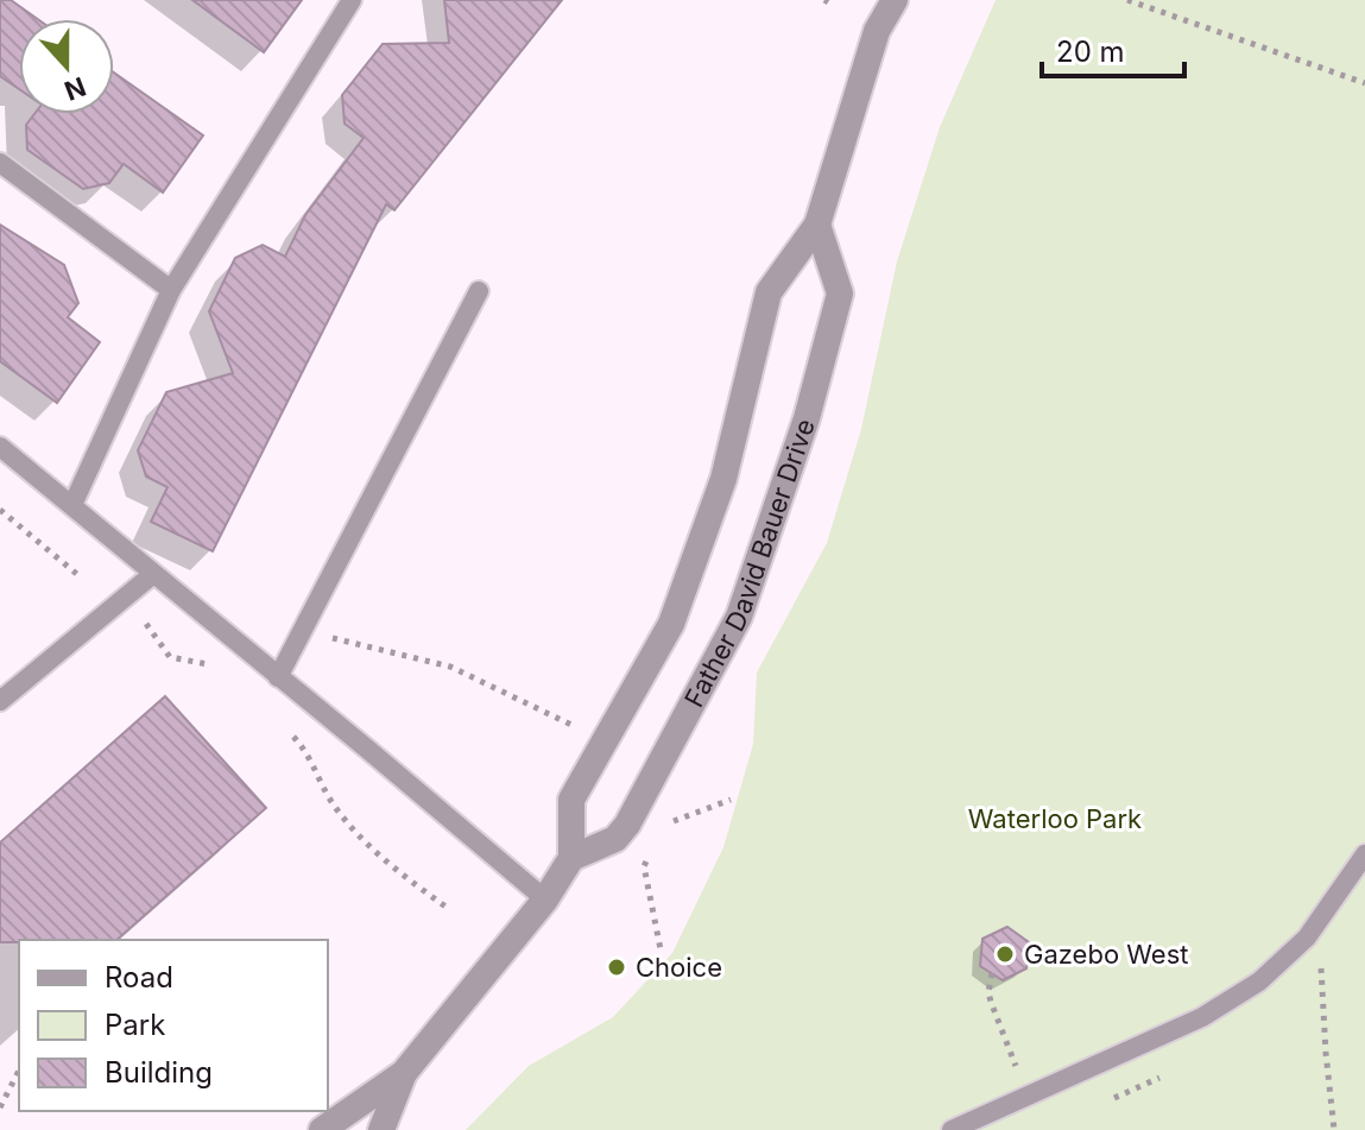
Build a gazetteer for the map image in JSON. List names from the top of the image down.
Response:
{
  "streets": {
    "street": ["Father David Bauer Drive"]
  },
  "parks": ["Waterloo Park"],
  "places": ["Gazebo West", "Choice"],
  "legend": ["Road", "Park", "Building"],
  "scale_bar": "20 m",
  "north": "bottom"
}
